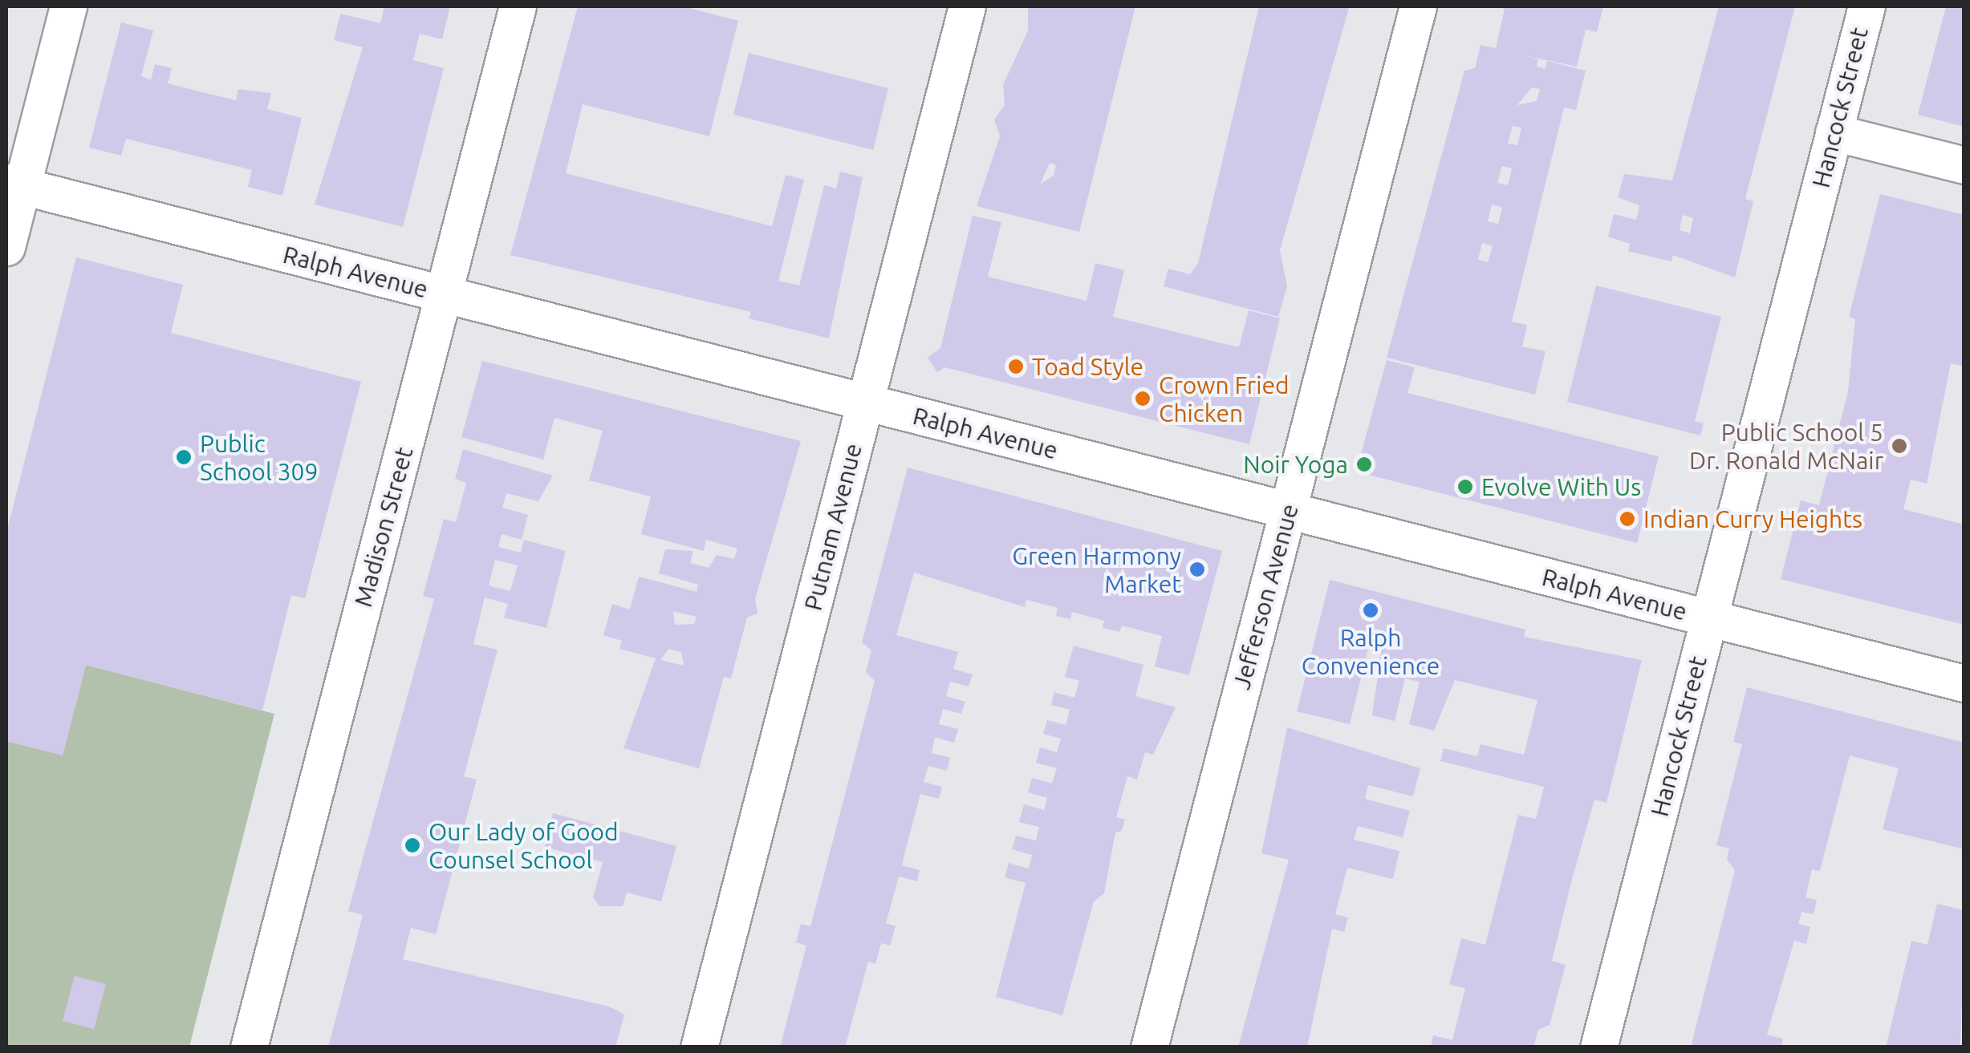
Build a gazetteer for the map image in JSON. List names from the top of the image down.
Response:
{
  "streets": {
    "street": [
      "Hancock Street",
      "Ralph Avenue",
      "Madison Street",
      "Putnam Avenue",
      "Jefferson Avenue"
    ]
  },
  "crossings": [
    ["Hancock Street", "Ralph Avenue"],
    ["Ralph Avenue", "Madison Street"],
    ["Ralph Avenue", "Putnam Avenue"],
    ["Ralph Avenue", "Jefferson Avenue"]
  ],
  "places": [
    "Toad Style",
    "Crown Fried Chicken",
    "Public School 5 Dr. Ronald McNair",
    "Public School 309",
    "Noir Yoga",
    "Evolve With Us",
    "Indian Curry Heights",
    "Green Harmony Market",
    "Ralph Convenience",
    "Our Lady of Good Counsel School"
  ]
}
